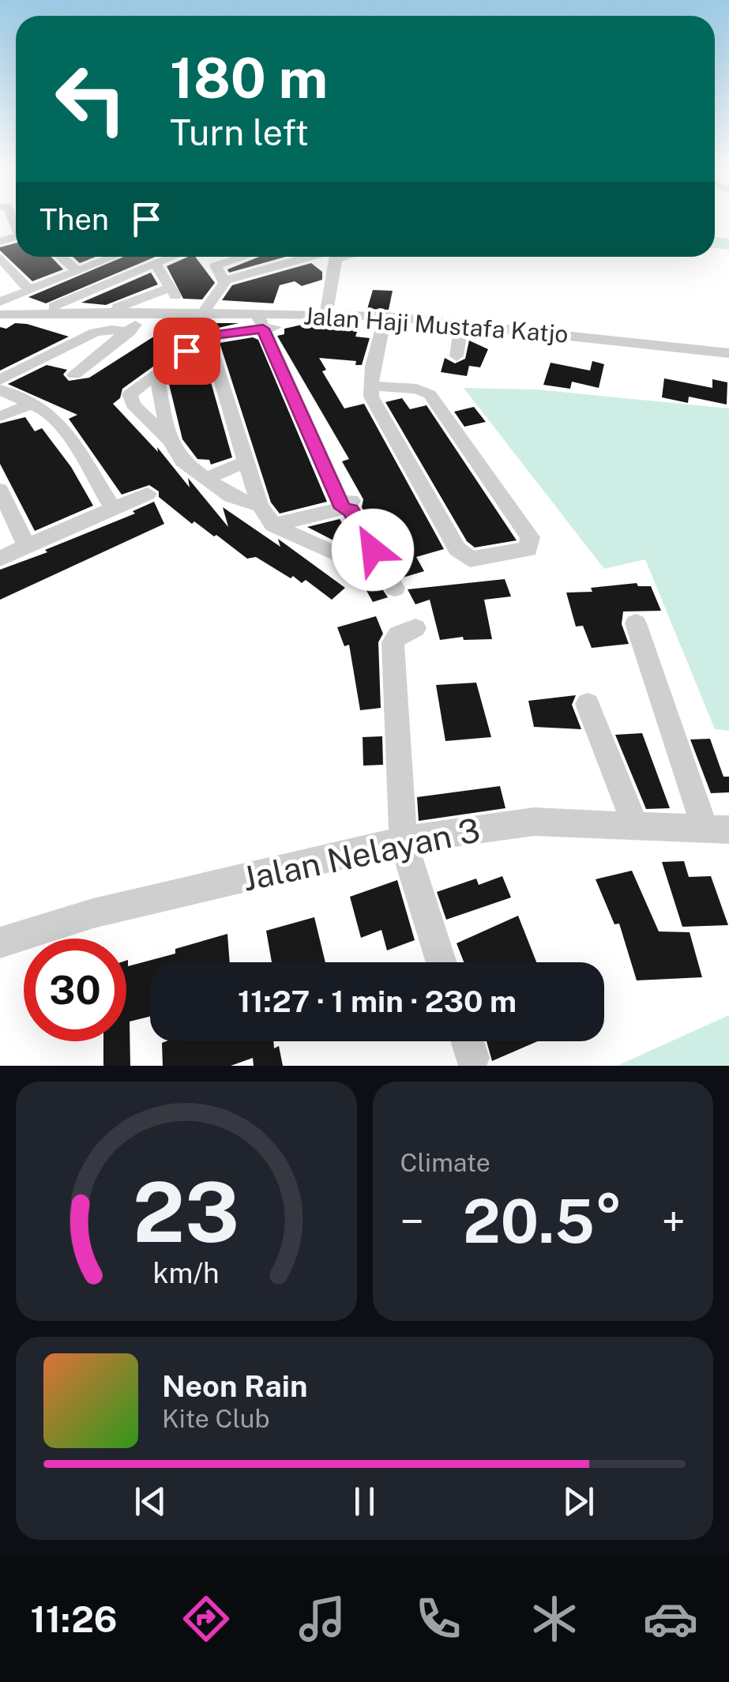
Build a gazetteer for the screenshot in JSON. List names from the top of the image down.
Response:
{
  "streets": {
    "street": ["Jalan Haji Mustafa Katjo", "Jalan Nelayan 3"]
  },
  "page": {
    "turn": ["180 m", "Turn left"],
    "then": "Then",
    "limit": "30",
    "trip": "11:27 · 1 min · 230 m",
    "tile": "Climate",
    "heat": ["−", "20.5°", "+"],
    "song": ["Neon Rain", "Kite Club"],
    "tabs": "11:26",
    "gauge": ["23", "km/h"]
  }
}
